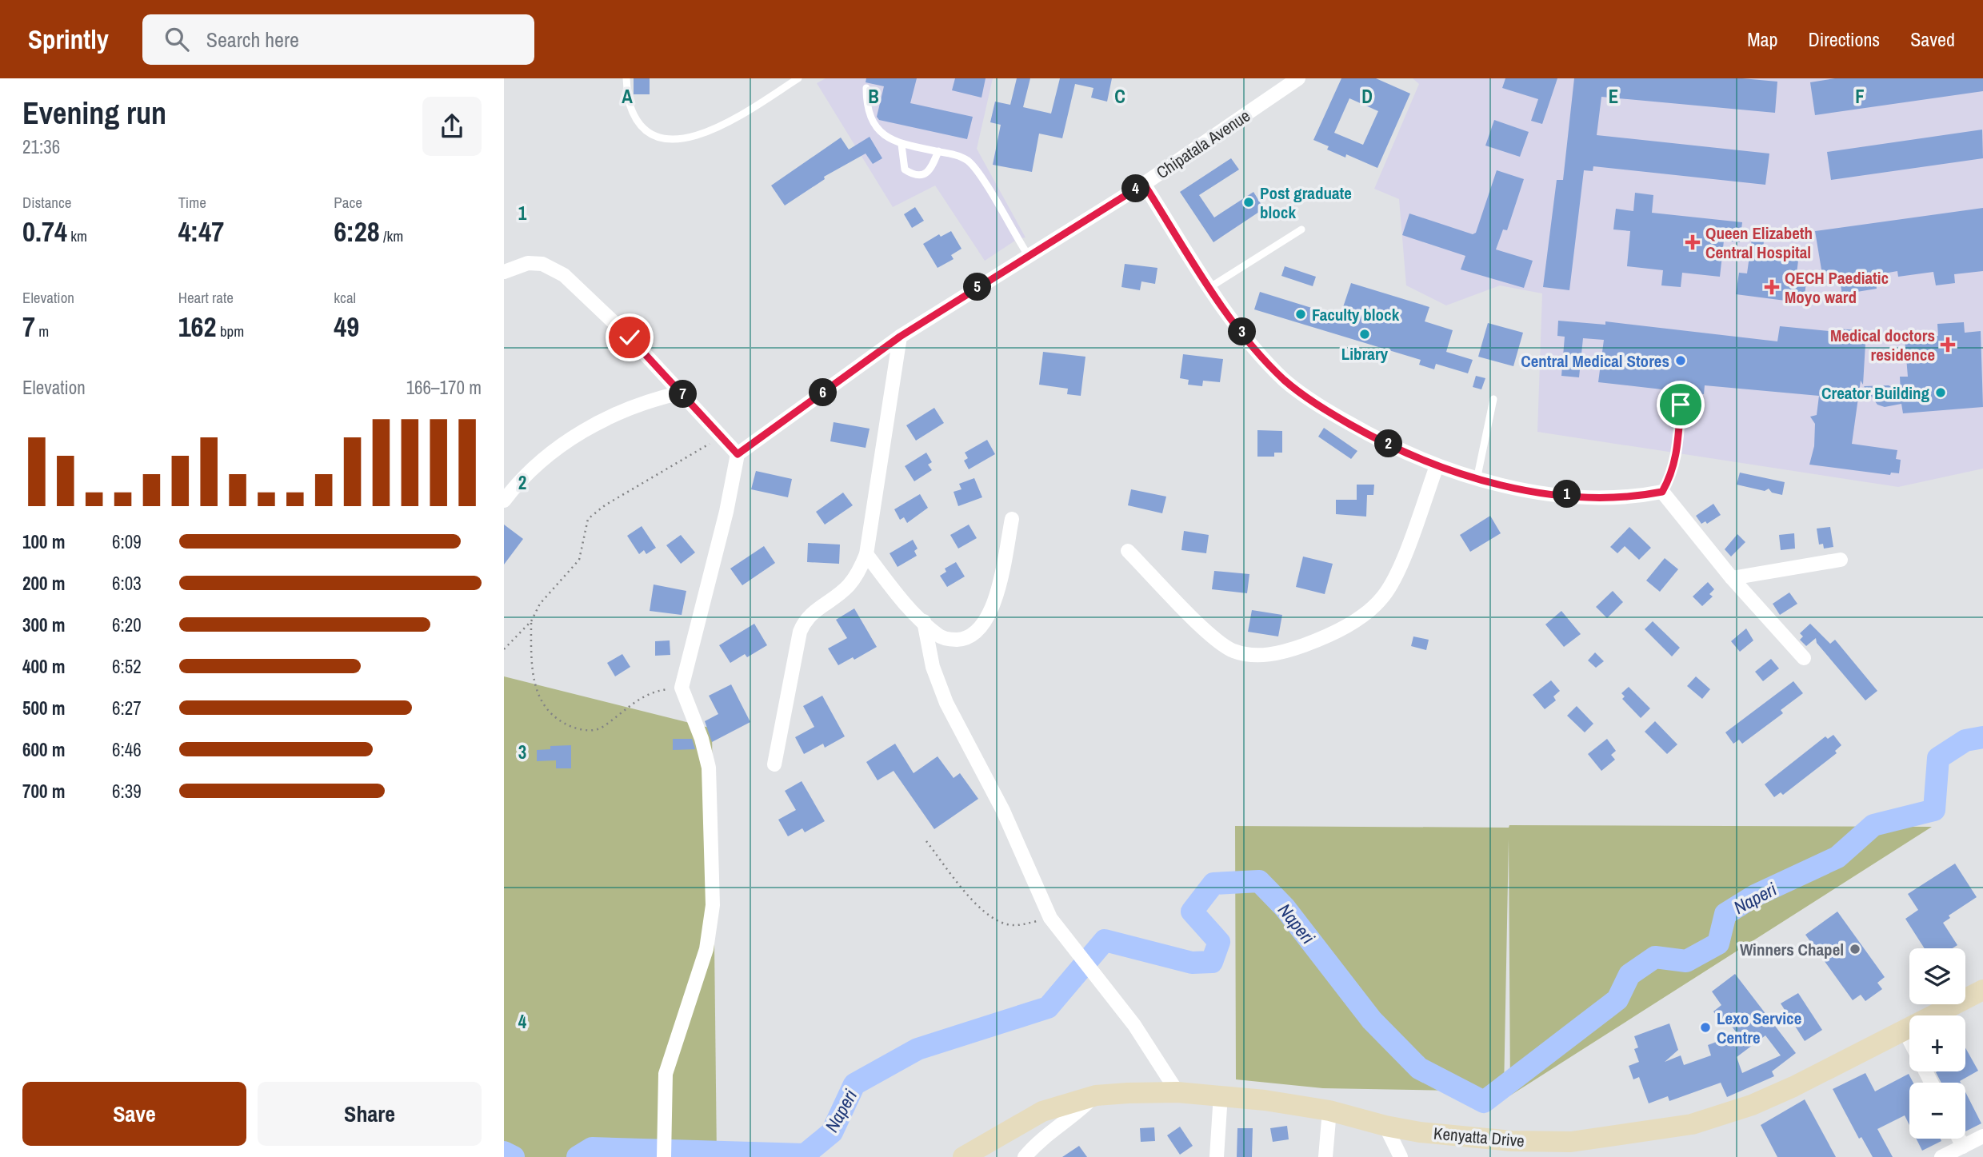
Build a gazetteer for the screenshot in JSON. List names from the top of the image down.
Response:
{
  "streets": {
    "main road": ["Kenyatta Drive"],
    "street": ["Chipatala Avenue"]
  },
  "water": ["Naperi"],
  "places": {
    "other": [
      "Post graduate block",
      "Faculty block",
      "Library",
      "Central Medical Stores",
      "Creator Building",
      "Winners Chapel",
      "Lexo Service Centre"
    ],
    "health": ["Queen Elizabeth Central Hospital", "QECH Paediatic Moyo ward", "Medical doctors residence"]
  },
  "page": {
    "header": "Sprintly",
    "search": "Search here",
    "nav": ["Map", "Directions", "Saved"],
    "heading": ["Evening run", "21:36"],
    "stats": [
      ["Distance", "0.74 km"],
      ["Time", "4:47"],
      ["Pace", "6:28 /km"],
      ["Elevation", "7 m"],
      ["Heart rate", "162 bpm"],
      ["kcal", "49"]
    ],
    "pins": [
      "4",
      "5",
      "3",
      "6",
      "7",
      "2",
      "1"
    ],
    "chart": ["Elevation", "166–170 m"],
    "list": [
      {
        "name": "100 m",
        "note": "6:09"
      },
      {
        "name": "200 m",
        "note": "6:03"
      },
      {
        "name": "300 m",
        "note": "6:20"
      },
      {
        "name": "400 m",
        "note": "6:52"
      },
      {
        "name": "500 m",
        "note": "6:27"
      },
      {
        "name": "600 m",
        "note": "6:46"
      },
      {
        "name": "700 m",
        "note": "6:39"
      }
    ],
    "map_buttons": ["+", "−"],
    "buttons": ["Save", "Share"]
  },
  "grid": {
    "columns": [
      "A",
      "B",
      "C",
      "D",
      "E",
      "F"
    ],
    "rows": [
      "1",
      "2",
      "3",
      "4"
    ]
  }
}
